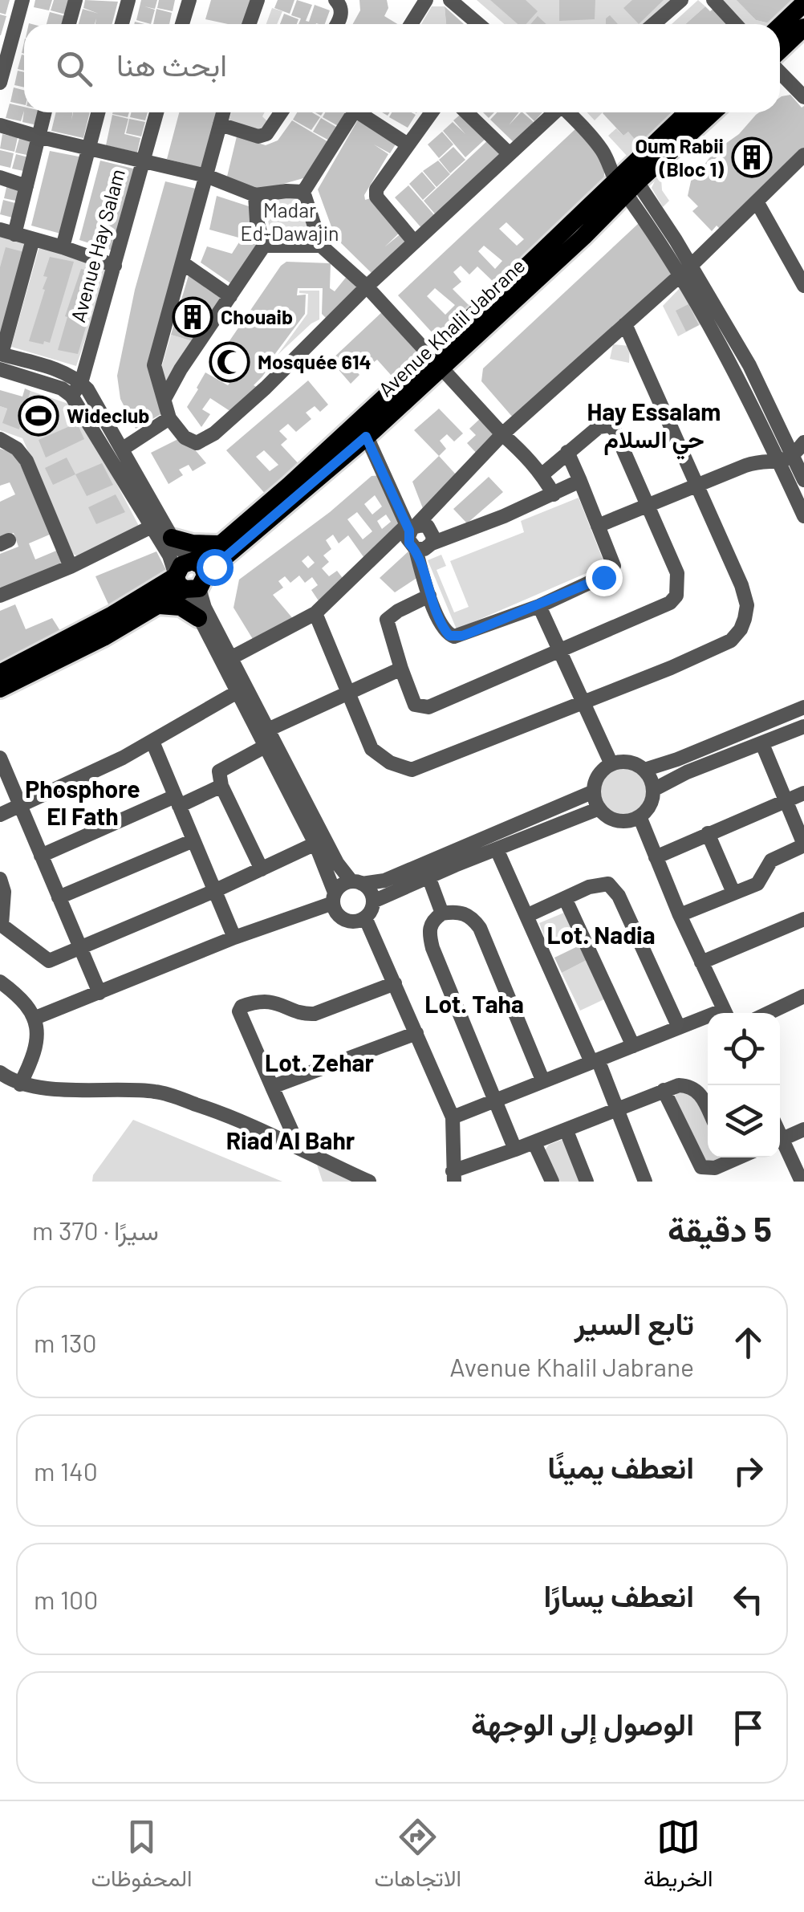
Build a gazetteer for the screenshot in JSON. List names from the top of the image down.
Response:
{
  "streets": {
    "main road": ["Avenue Khalil Jabrane"],
    "street": ["Avenue Hay Salam"]
  },
  "districts": [
    "Hay Essalam حي السلام",
    "Phosphore El Fath",
    "Lot. Nadia",
    "Lot. Taha",
    "Lot. Zehar",
    "Riad Al Bahr"
  ],
  "parks": ["Madar Ed-Dawajin"],
  "places": {
    "building": ["Oum Rabii (Bloc 1)", "Chouaib"],
    "mosque": ["Mosquée 614"],
    "sports": ["Wideclub"]
  },
  "page": {
    "search": "ابحث هنا",
    "heading": ["5 دقيقة", "سيرًا · 370 m"],
    "list": [
      ["تابع السير", "Avenue Khalil Jabrane", "130 m"],
      ["انعطف يمينًا", "140 m"],
      ["انعطف يسارًا", "100 m"],
      "الوصول إلى الوجهة"
    ],
    "nav": ["الخريطة", "الاتجاهات", "المحفوظات"]
  }
}
